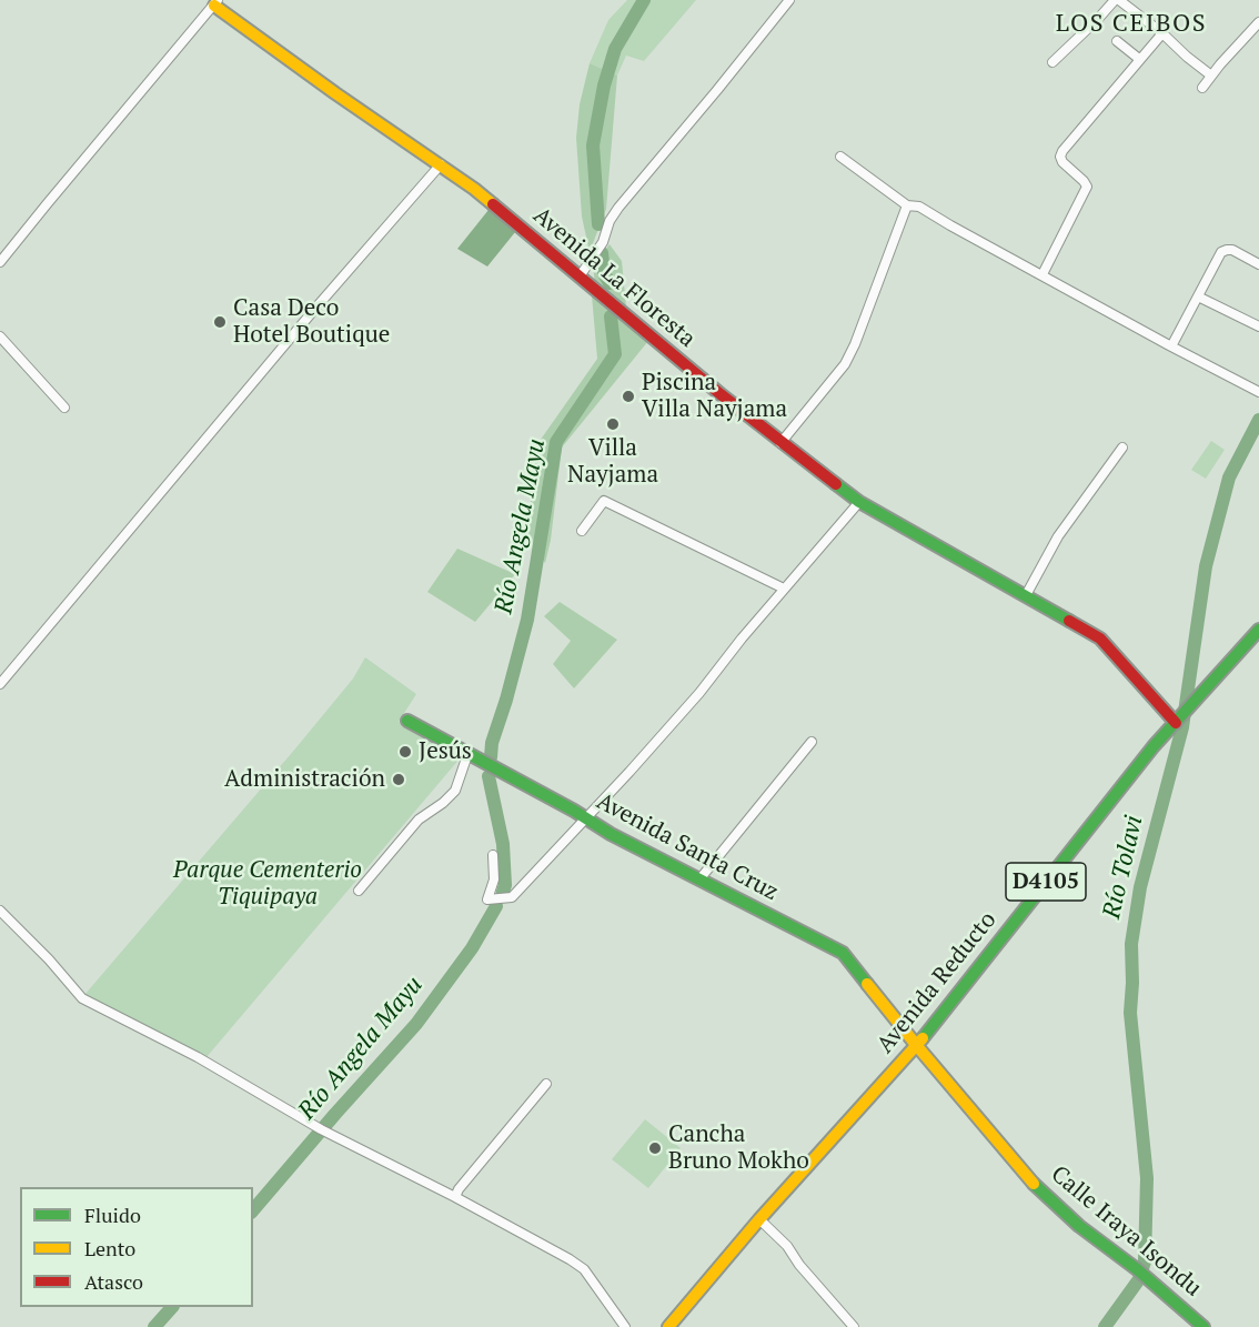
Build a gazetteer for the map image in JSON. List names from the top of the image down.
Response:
{
  "streets": {
    "street": [
      "Avenida La Floresta",
      "Avenida Santa Cruz",
      "D4105",
      "Avenida Reducto",
      "Calle Iraya Isondu"
    ]
  },
  "crossings": [
    ["Avenida La Floresta", "Avenida Reducto"],
    ["Avenida Santa Cruz", "Avenida Reducto"],
    ["Avenida Santa Cruz", "Calle Iraya Isondu"],
    ["Avenida Reducto", "Calle Iraya Isondu"]
  ],
  "districts": ["LOS CEIBOS"],
  "water": ["Río Angela Mayu", "Río Tolavi"],
  "parks": ["Parque Cementerio Tiquipaya"],
  "places": [
    "Casa Deco Hotel Boutique",
    "Piscina Villa Nayjama",
    "Villa Nayjama",
    "Jesús",
    "Administración",
    "Cancha Bruno Mokho"
  ],
  "legend": ["Fluido", "Lento", "Atasco"]
}
